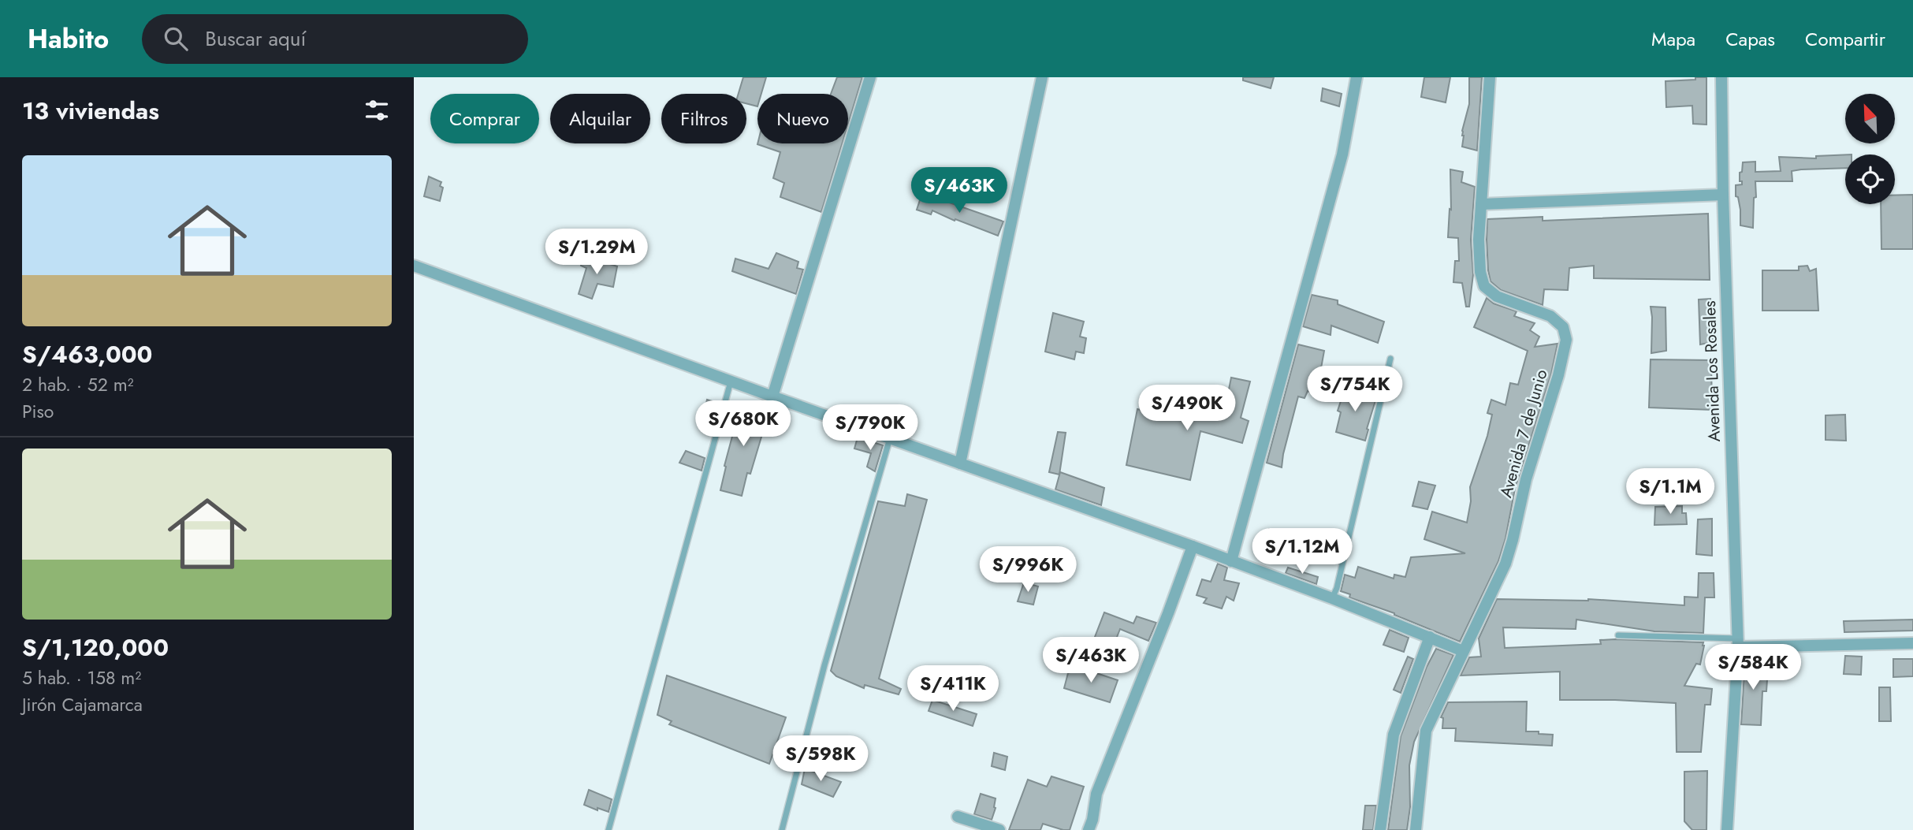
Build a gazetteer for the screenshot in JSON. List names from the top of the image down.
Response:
{
  "streets": {
    "street": ["Avenida Los Rosales", "Avenida 7 de Junio"]
  },
  "north": "top left",
  "page": {
    "header": "Habito",
    "search": "Buscar aquí",
    "nav": ["Mapa", "Capas", "Compartir"],
    "heading": "13 viviendas",
    "chip": [
      "Comprar",
      "Alquilar",
      "Filtros",
      "Nuevo"
    ],
    "list": [
      {
        "name": "S/463,000",
        "note": "2 hab. · 52 m² · Piso"
      },
      {
        "name": "S/1,120,000",
        "note": "5 hab. · 158 m² · Jirón Cajamarca"
      }
    ],
    "price": [
      "S/463K",
      "S/1.29M",
      "S/754K",
      "S/490K",
      "S/680K",
      "S/790K",
      "S/1.1M",
      "S/1.12M",
      "S/996K",
      "S/463K",
      "S/584K",
      "S/411K",
      "S/598K"
    ]
  }
}
